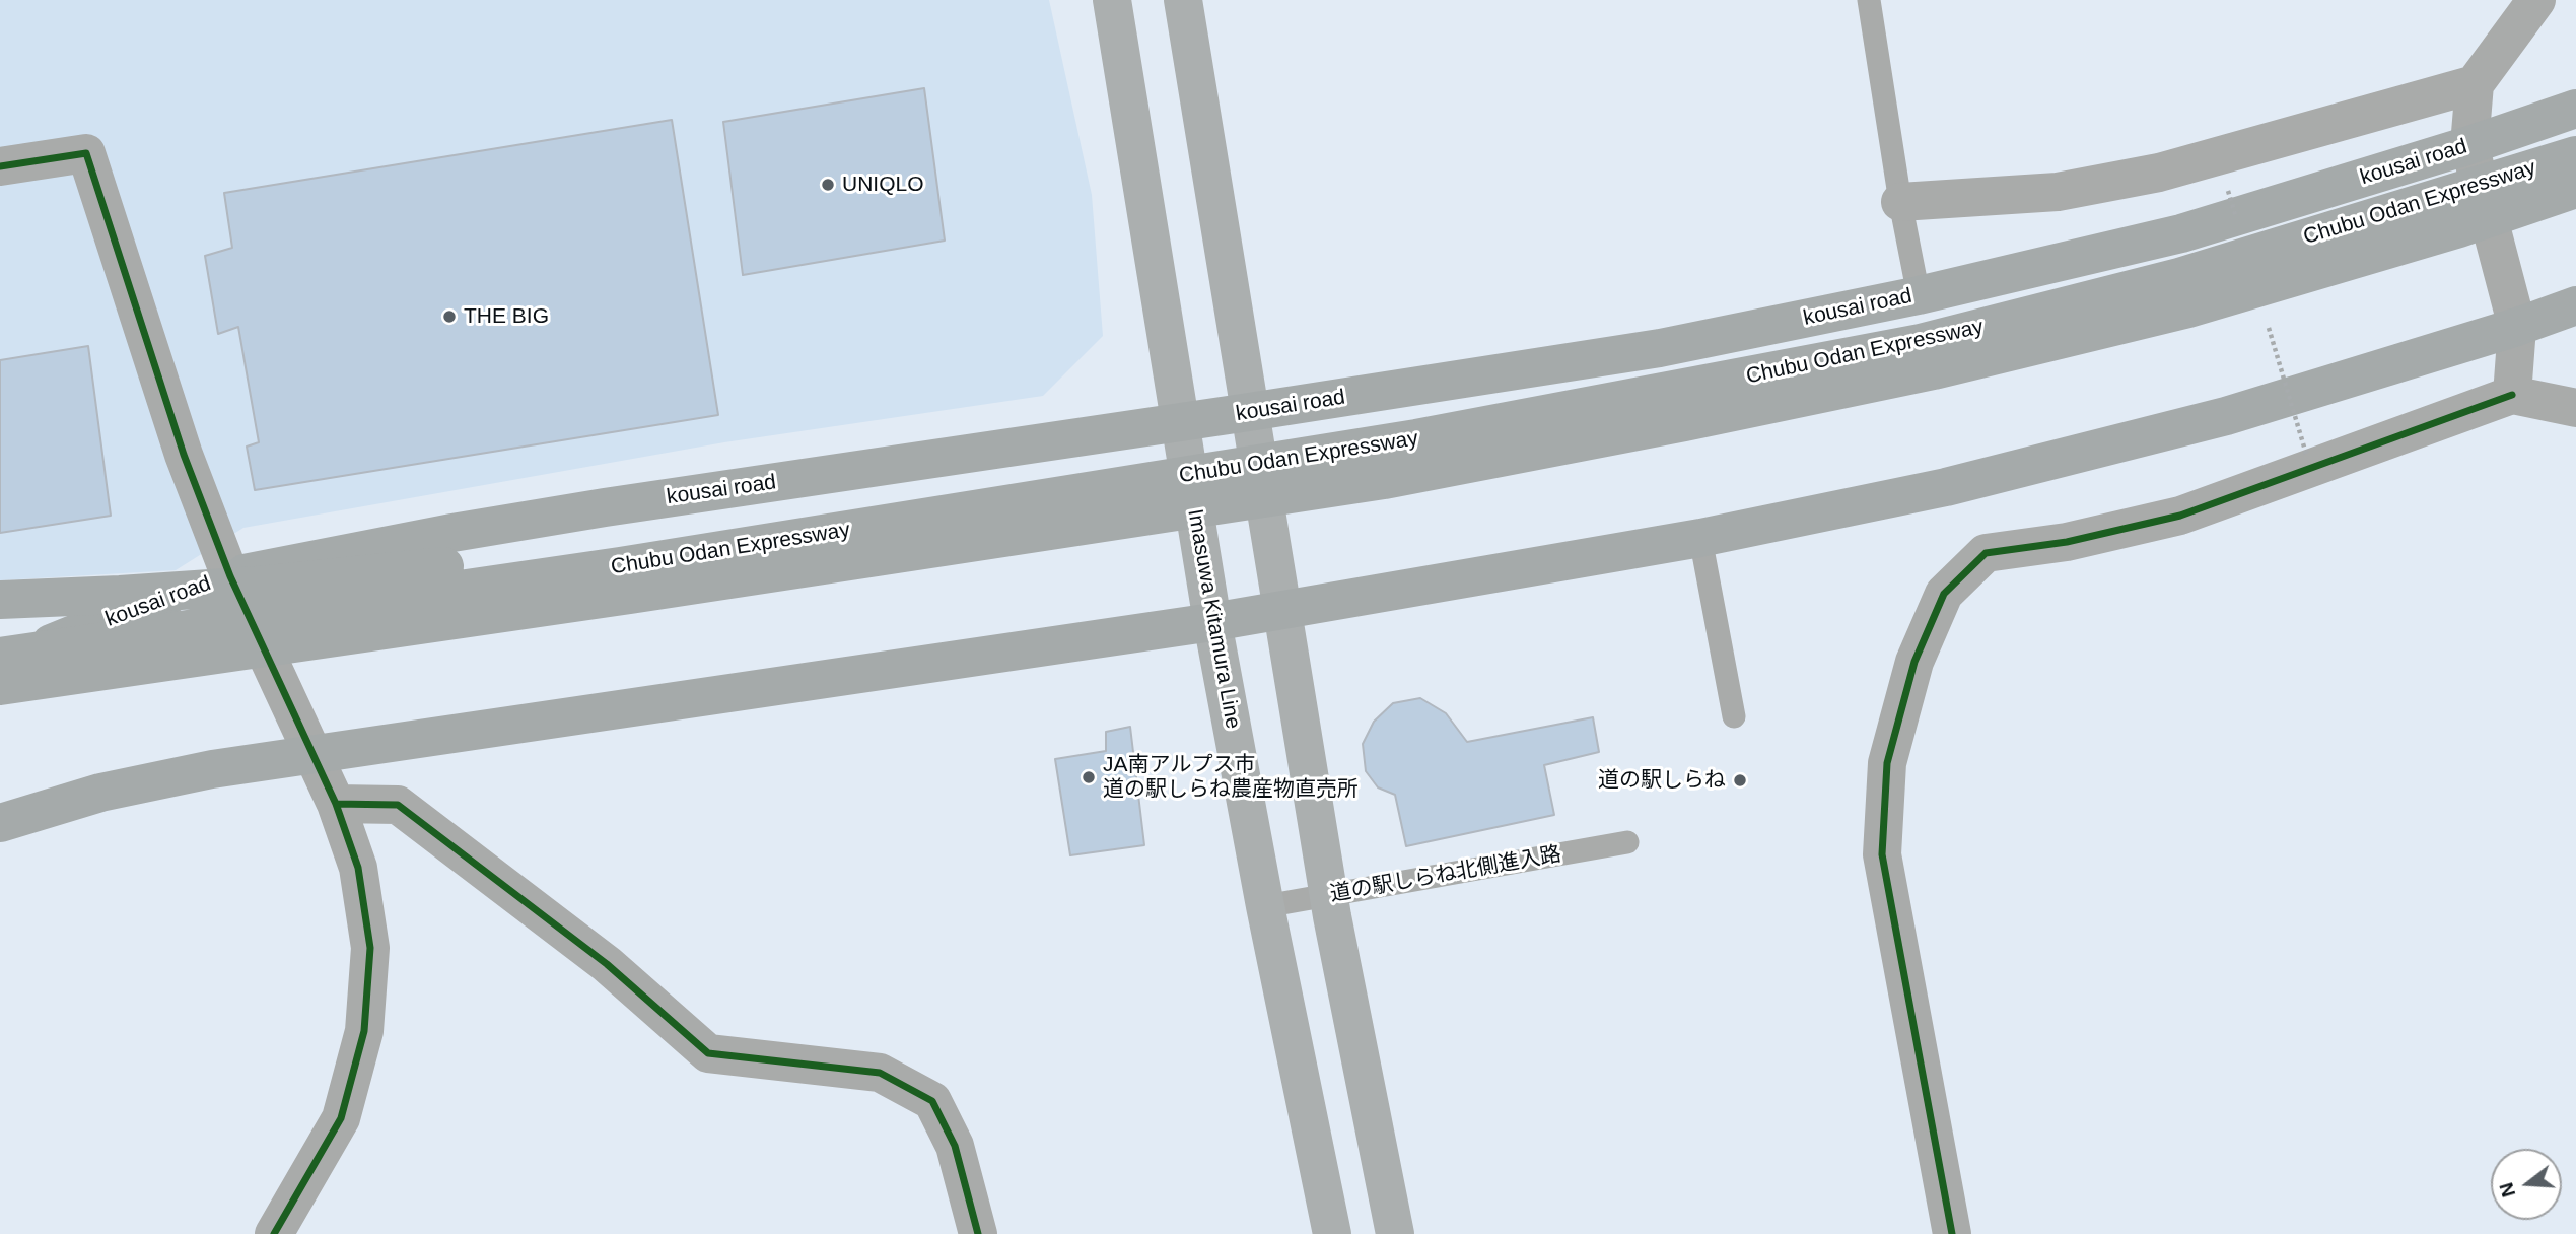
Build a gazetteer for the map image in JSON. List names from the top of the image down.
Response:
{
  "streets": {
    "highway": ["kousai road", "Chubu Odan Expressway"],
    "main road": ["Imasuwa Kitamura Line"],
    "lane": ["道の駅しらね北側進入路"]
  },
  "crossings": [
    ["kousai road", "Imasuwa Kitamura Line"],
    ["Imasuwa Kitamura Line", "道の駅しらね北側進入路"]
  ],
  "places": [
    "UNIQLO",
    "THE BIG",
    "JA南アルプス市 道の駅しらね農産物直売所",
    "道の駅しらね"
  ],
  "north": "left"
}
